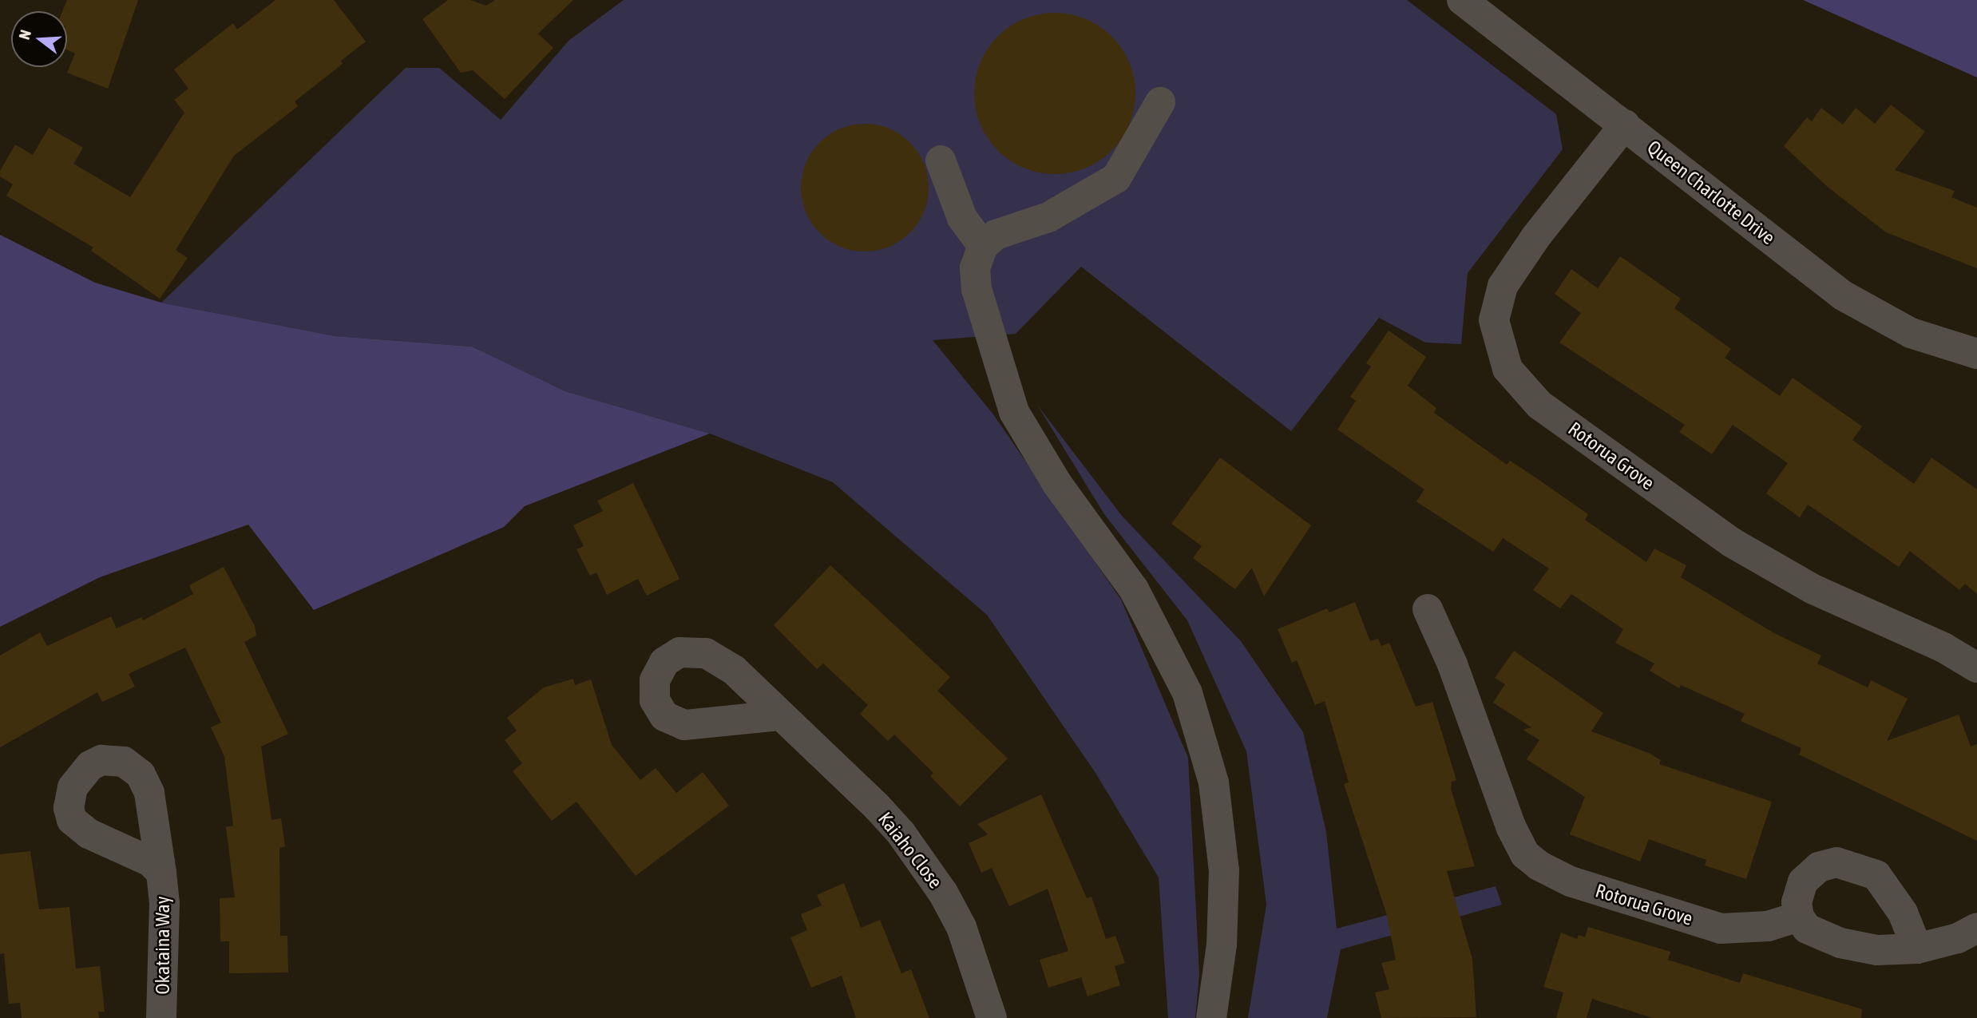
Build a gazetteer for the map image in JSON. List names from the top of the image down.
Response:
{
  "streets": {
    "street": [
      "Queen Charlotte Drive",
      "Rotorua Grove",
      "Kaiaho Close",
      "Okataina Way"
    ]
  },
  "crossings": [
    ["Queen Charlotte Drive", "Rotorua Grove"]
  ],
  "north": "left"
}
